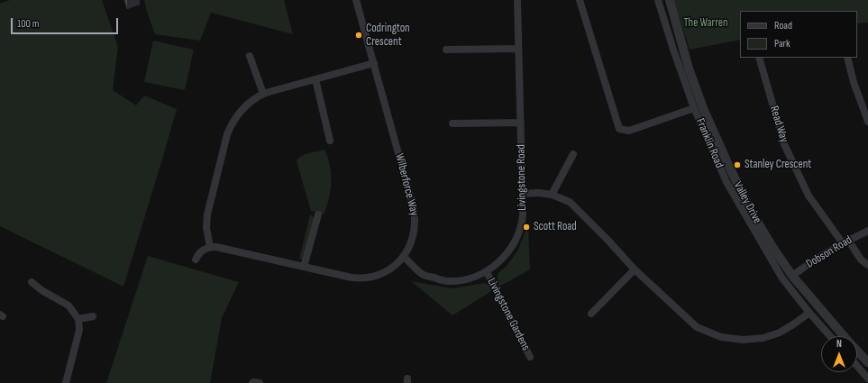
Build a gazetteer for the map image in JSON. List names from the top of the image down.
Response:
{
  "streets": {
    "street": [
      "Read Way",
      "Franklin Road",
      "Livingstone Road",
      "Wilberforce Way",
      "Valley Drive",
      "Dobson Road",
      "Livingstone Gardens"
    ]
  },
  "crossings": [
    ["Read Way", "Dobson Road"],
    ["Livingstone Road", "Wilberforce Way"],
    ["Livingstone Road", "Livingstone Gardens"],
    ["Valley Drive", "Dobson Road"]
  ],
  "parks": ["The Warren"],
  "places": ["Codrington Crescent", "Stanley Crescent", "Scott Road"],
  "legend": ["Road", "Park"],
  "scale_bar": "100 m",
  "north": "top"
}
